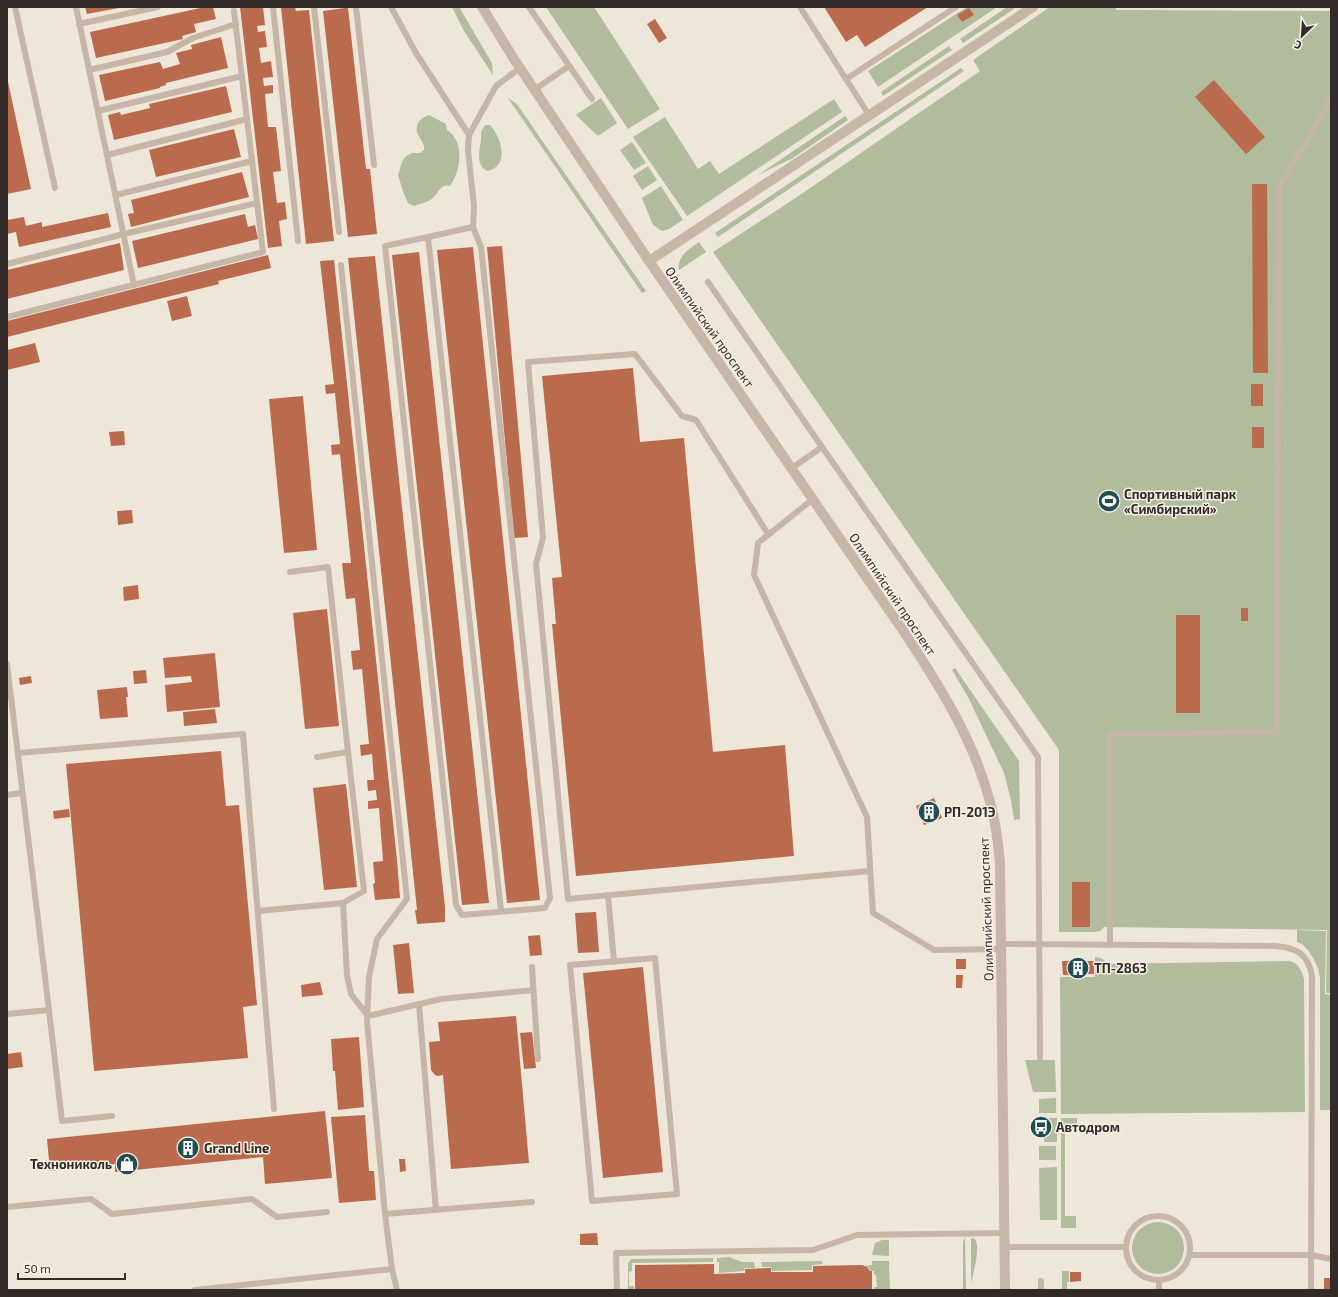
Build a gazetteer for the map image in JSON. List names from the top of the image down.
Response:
{
  "streets": {
    "street": ["Олимпийский проспект"]
  },
  "places": {
    "sports": ["Спортивный парк «Симбирский»"],
    "building": ["РП-201Э", "ТП-2863", "Grand Line"],
    "bus stop": ["Автодром"],
    "shop": ["Технониколь"]
  },
  "scale_bar": "50 m",
  "north": "bottom left"
}
